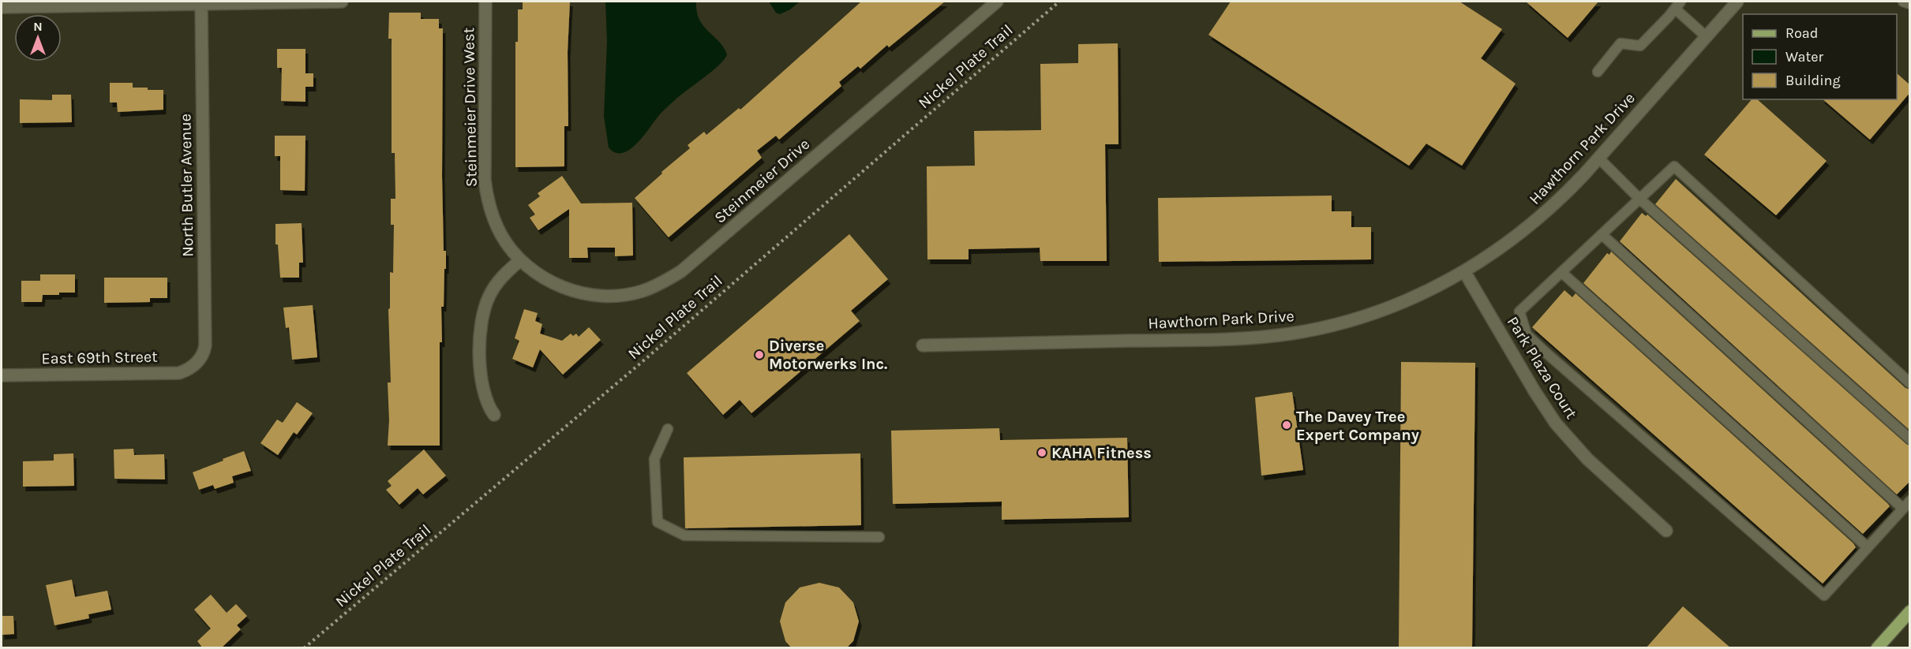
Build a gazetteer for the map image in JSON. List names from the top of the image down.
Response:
{
  "streets": {
    "street": [
      "Steinmeier Drive West",
      "Hawthorn Park Drive",
      "Steinmeier Drive",
      "North Butler Avenue",
      "East 69th Street",
      "Park Plaza Court"
    ],
    "path": ["Nickel Plate Trail"]
  },
  "crossings": [
    ["Steinmeier Drive West", "Steinmeier Drive"],
    ["Hawthorn Park Drive", "Park Plaza Court"],
    ["North Butler Avenue", "East 69th Street"]
  ],
  "places": ["Diverse Motorwerks Inc.", "The Davey Tree Expert Company", "KAHA Fitness"],
  "legend": ["Road", "Water", "Building"],
  "north": "top"
}
